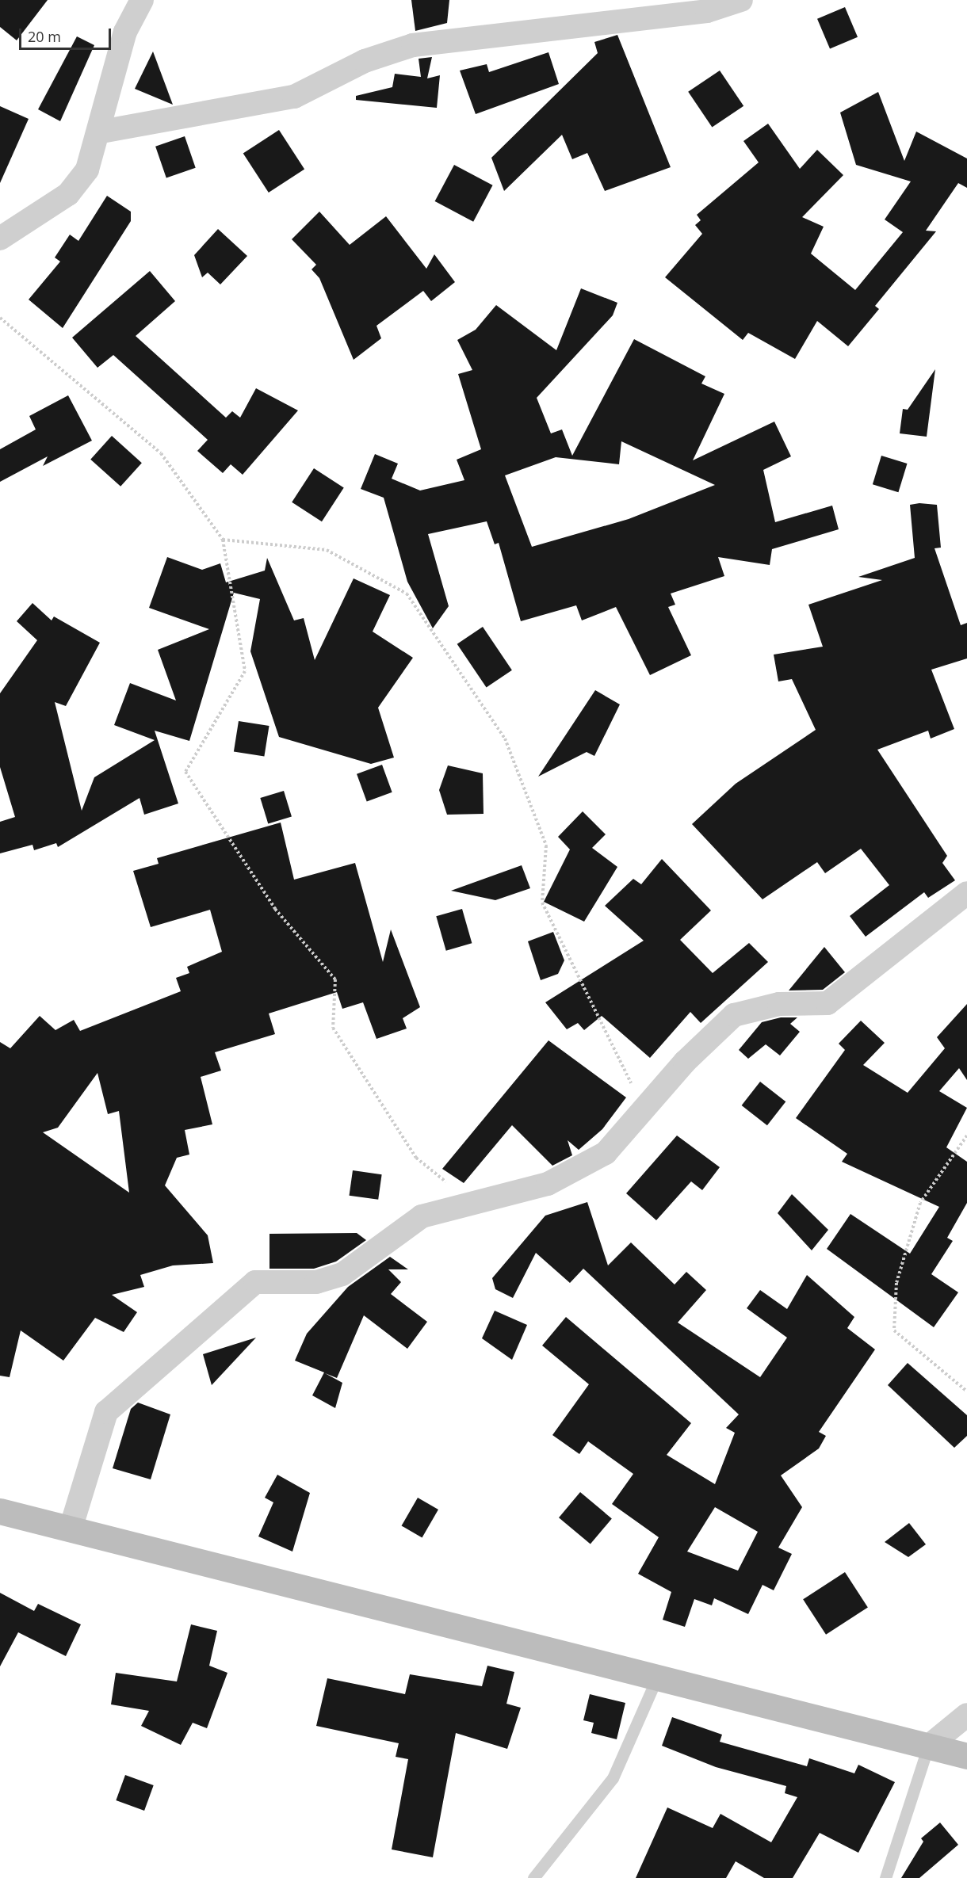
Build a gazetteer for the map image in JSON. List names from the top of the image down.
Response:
{
  "scale_bar": "20 m"
}
